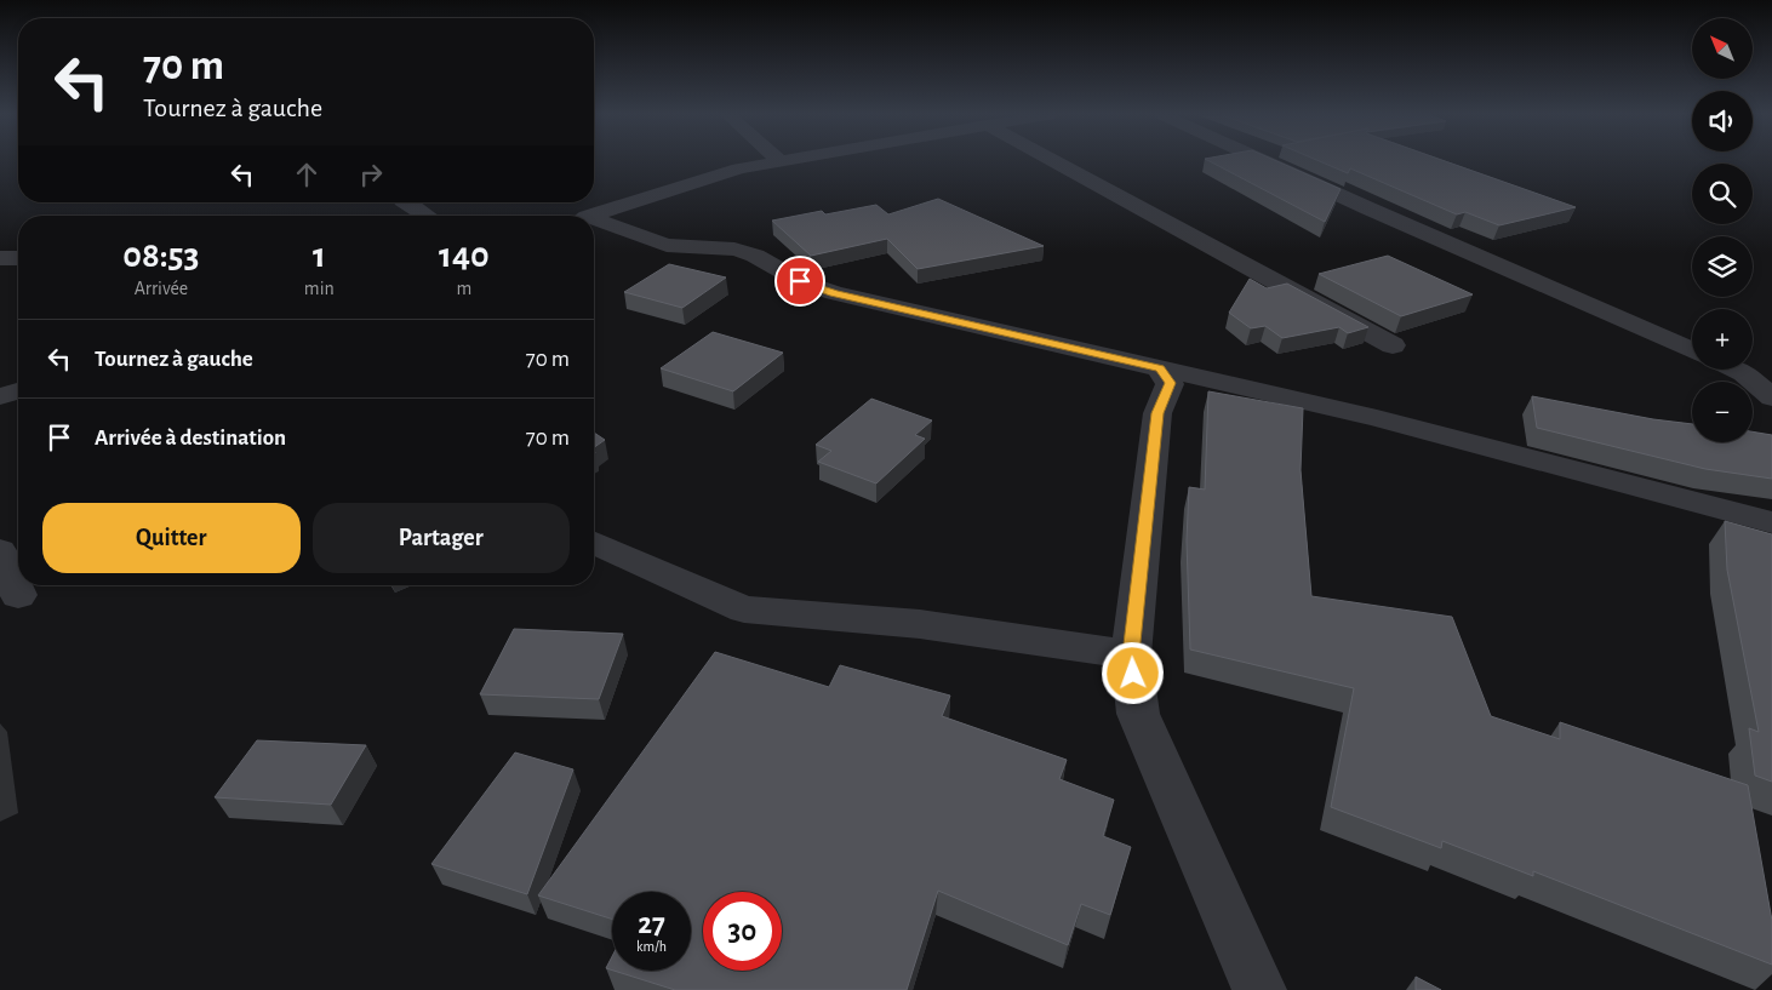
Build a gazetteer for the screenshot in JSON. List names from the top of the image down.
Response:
{
  "north": "top left",
  "page": {
    "map_buttons": ["+", "−"],
    "turn": ["70 m", "Tournez à gauche"],
    "eta": [
      "08:53",
      "Arrivée",
      "1",
      "min",
      "140",
      "m"
    ],
    "list": [
      {
        "name": "Tournez à gauche",
        "value": "70 m"
      },
      {
        "name": "Arrivée à destination",
        "value": "70 m"
      }
    ],
    "buttons": ["Quitter", "Partager"],
    "speed": "27 km/h",
    "limit": "30"
  }
}
